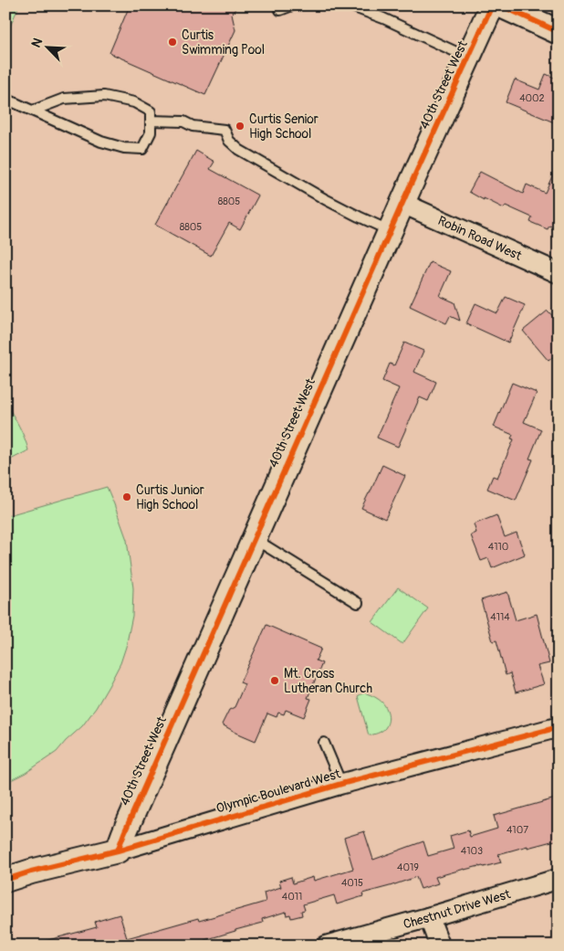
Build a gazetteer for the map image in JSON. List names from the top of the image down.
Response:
{
  "streets": {
    "street": [
      "40th Street West",
      "Robin Road West",
      "Olympic Boulevard West",
      "Chestnut Drive West"
    ]
  },
  "crossings": [
    ["40th Street West", "Robin Road West"],
    ["40th Street West", "Olympic Boulevard West"]
  ],
  "places": [
    "Curtis Swimming Pool",
    "Curtis Senior High School",
    "Curtis Junior High School",
    "Mt. Cross Lutheran Church"
  ],
  "house_numbers": [
    "4002",
    "8805",
    "8805",
    "4110",
    "4114",
    "4107",
    "4103",
    "4019",
    "4015",
    "4011"
  ],
  "north": "top left"
}
